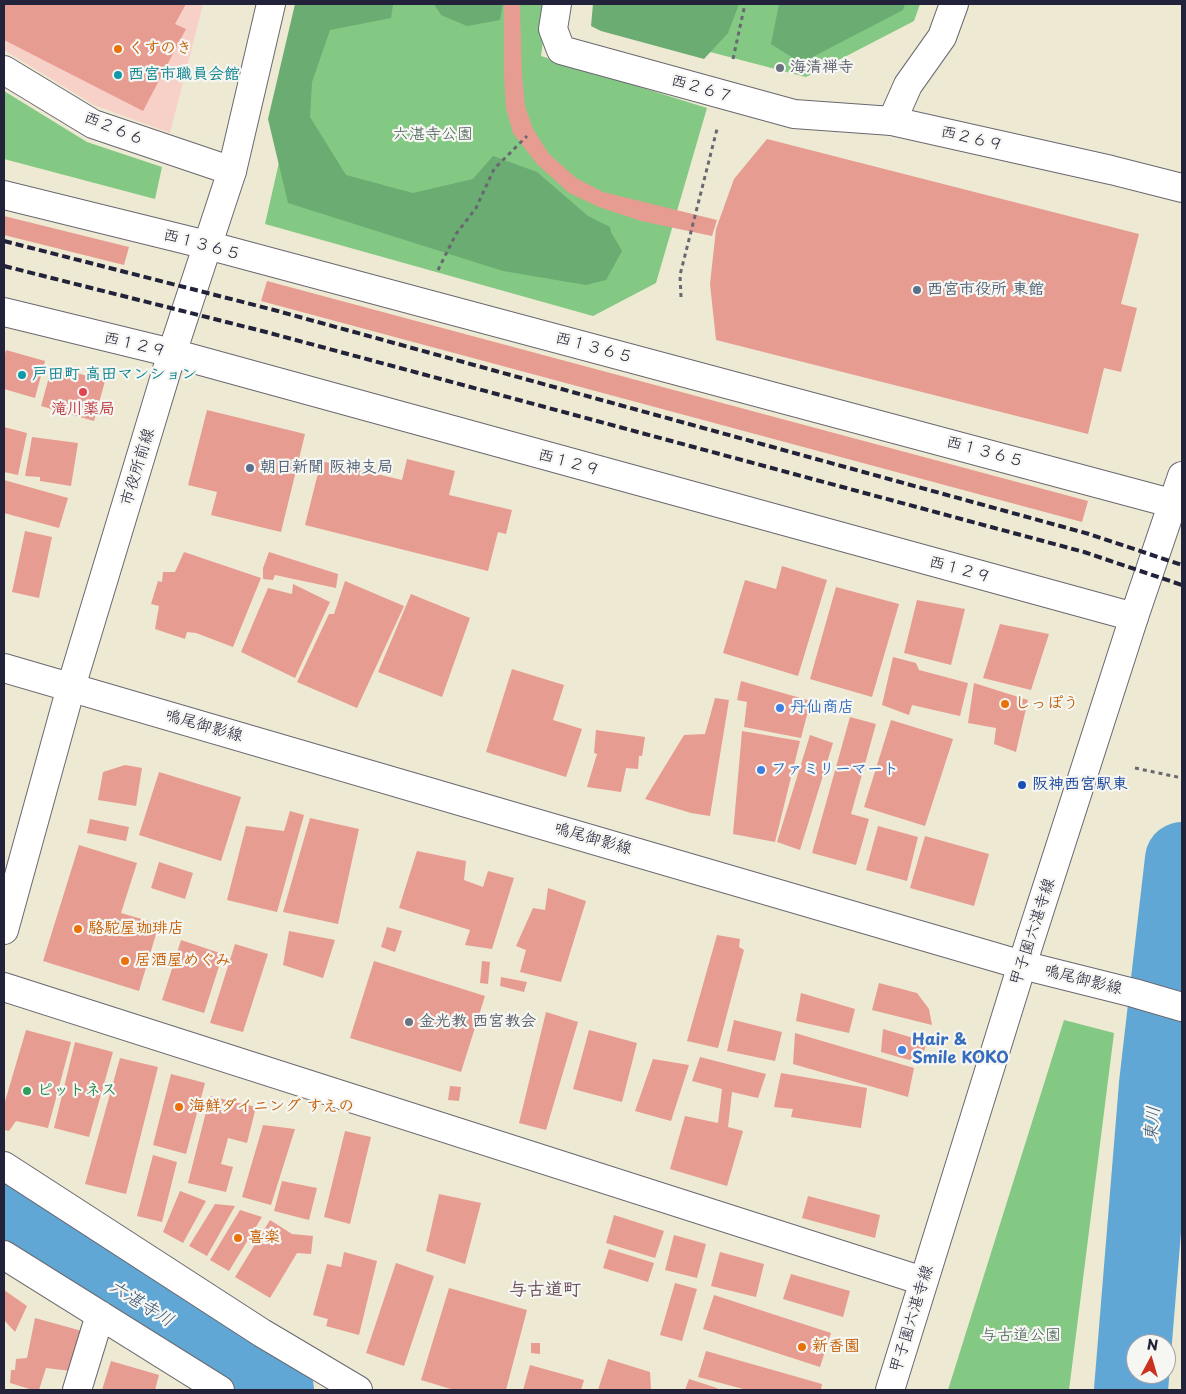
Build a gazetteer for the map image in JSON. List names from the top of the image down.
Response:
{
  "streets": {
    "street": [
      "西２６７",
      "西２６６",
      "西２６９",
      "西１３６５",
      "西１２９",
      "市役所前線",
      "鳴尾御影線",
      "甲子園六湛寺線"
    ]
  },
  "crossings": [
    ["西２６７", "西２６９"],
    ["西２６６", "市役所前線"],
    ["西１３６５", "市役所前線"],
    ["西１３６５", "甲子園六湛寺線"],
    ["西１２９", "市役所前線"],
    ["西１２９", "甲子園六湛寺線"],
    ["市役所前線", "鳴尾御影線"],
    ["鳴尾御影線", "甲子園六湛寺線"]
  ],
  "districts": ["与古道町"],
  "water": ["東川", "六湛寺川"],
  "parks": ["六湛寺公園", "与古道公園"],
  "places": [
    "くすのき",
    "海清禅寺",
    "西宮市職員会館",
    "西宮市役所 東館",
    "戸田町 高田マンション",
    "滝川薬局",
    "朝日新聞 阪神支局",
    "しっぽう",
    "丹仙商店",
    "ファミリーマート",
    "阪神西宮駅東",
    "駱駝屋珈琲店",
    "居酒屋めぐみ",
    "金光教 西宮教会",
    "Hair & Smile KOKO",
    "ピットネス",
    "海鮮ダイニング すえの",
    "喜楽",
    "新香園"
  ],
  "north": "top"
}
